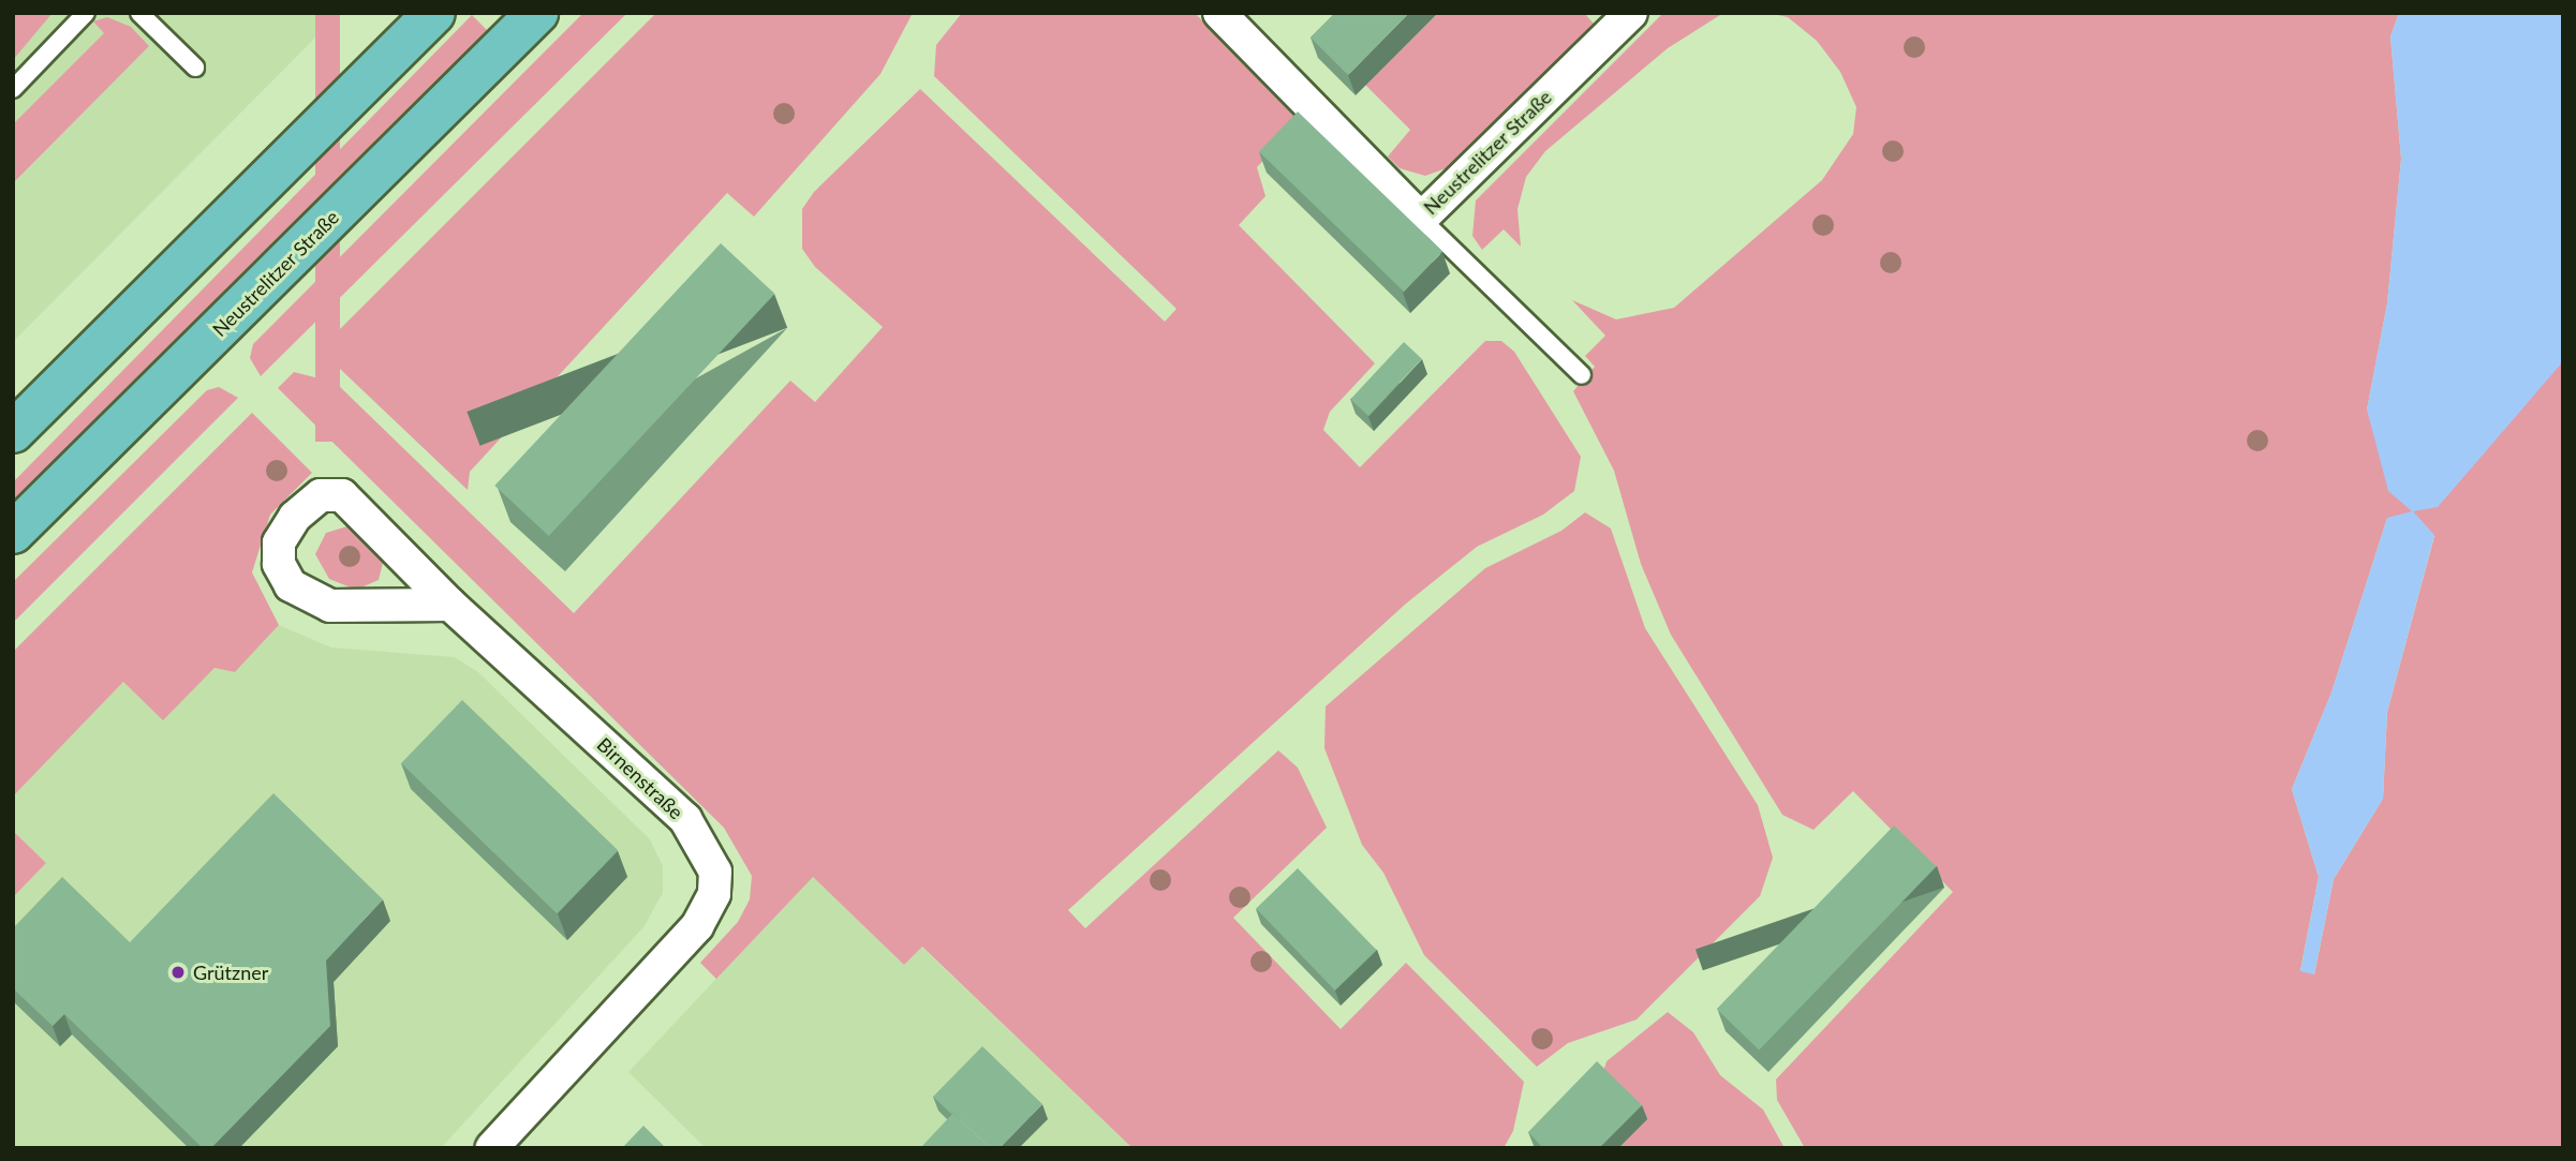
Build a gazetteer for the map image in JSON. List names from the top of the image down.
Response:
{
  "streets": {
    "main road": ["Neustrelitzer Straße"],
    "street": ["Birnenstraße"]
  },
  "places": ["Grützner"]
}
